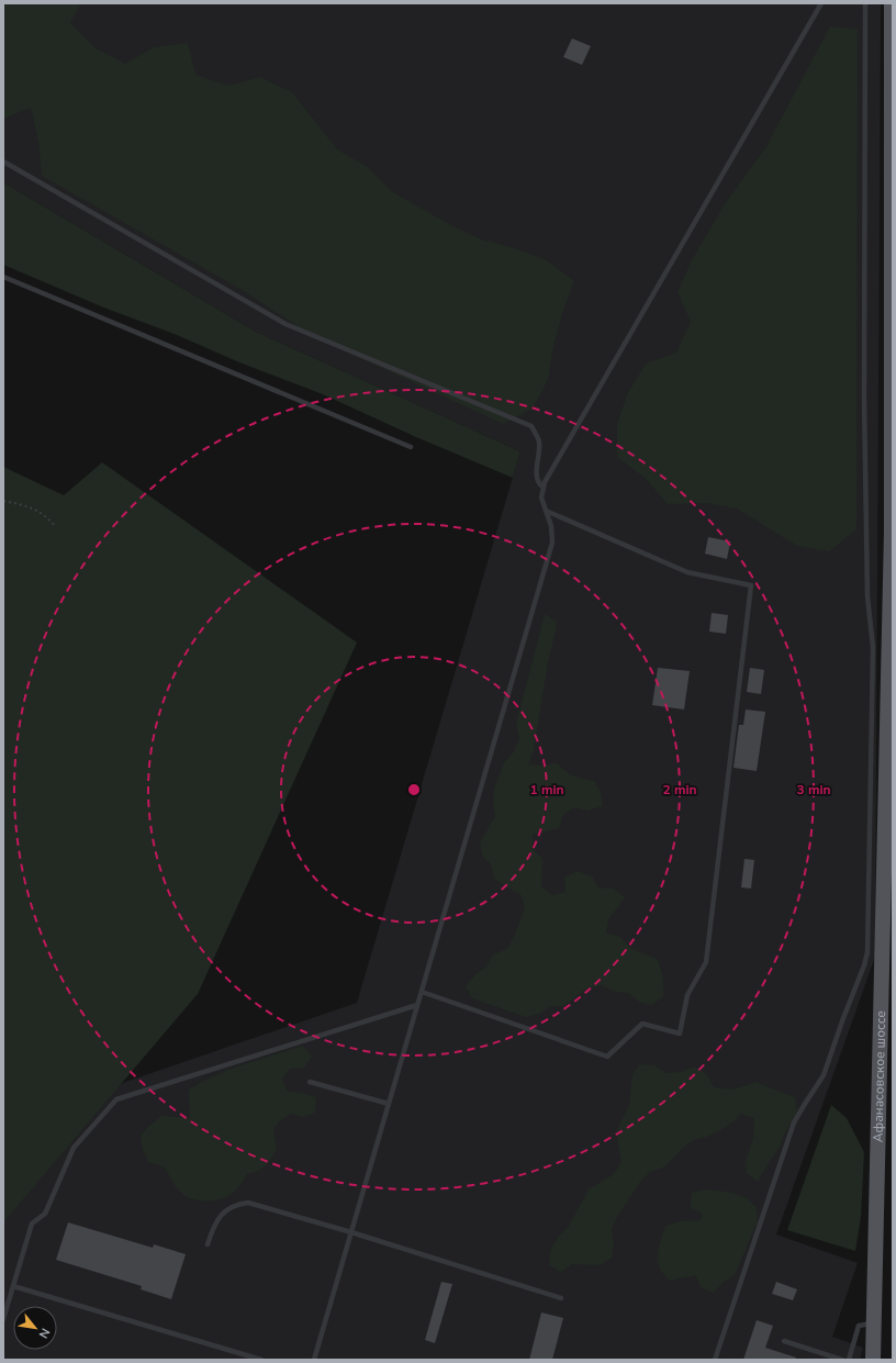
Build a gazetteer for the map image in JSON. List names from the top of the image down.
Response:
{
  "streets": {
    "main road": ["Афанасовское шоссе"]
  },
  "north": "bottom right",
  "rings": ["1 min", "2 min", "3 min"]
}
